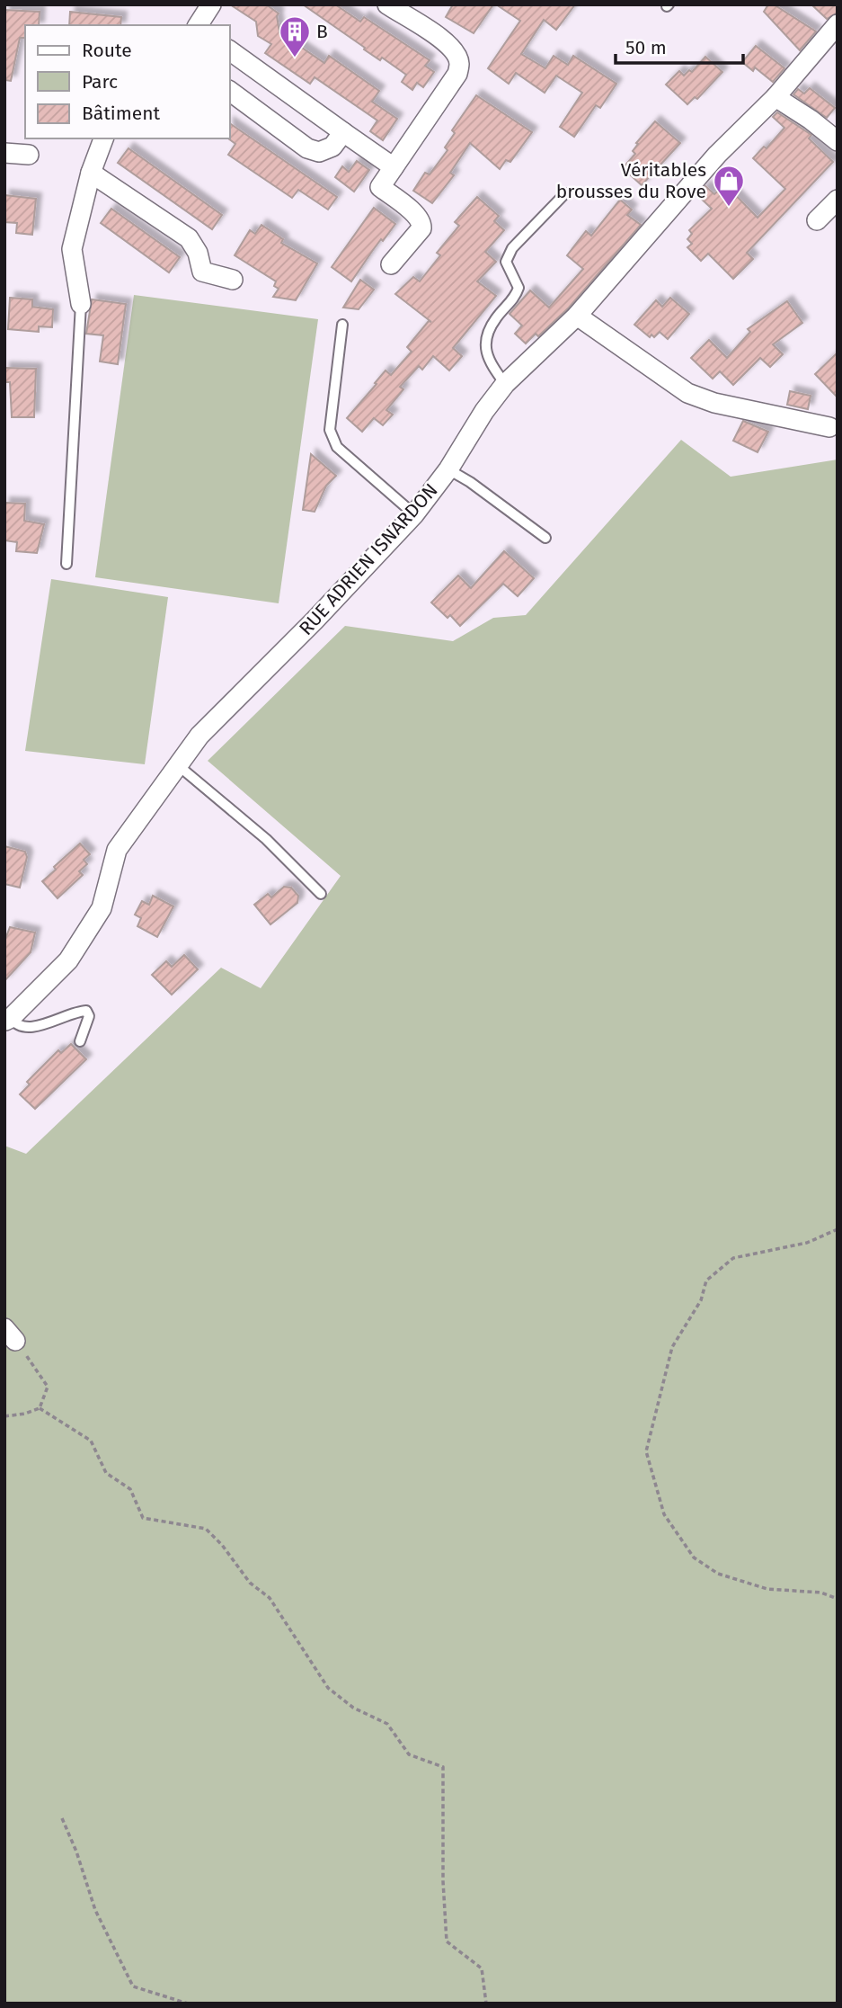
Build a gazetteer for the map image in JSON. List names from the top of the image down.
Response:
{
  "streets": {
    "street": ["RUE ADRIEN ISNARDON"]
  },
  "places": {
    "building": ["B"],
    "shop": ["Véritables brousses du Rove"]
  },
  "legend": ["Route", "Parc", "Bâtiment"],
  "scale_bar": "50 m"
}
